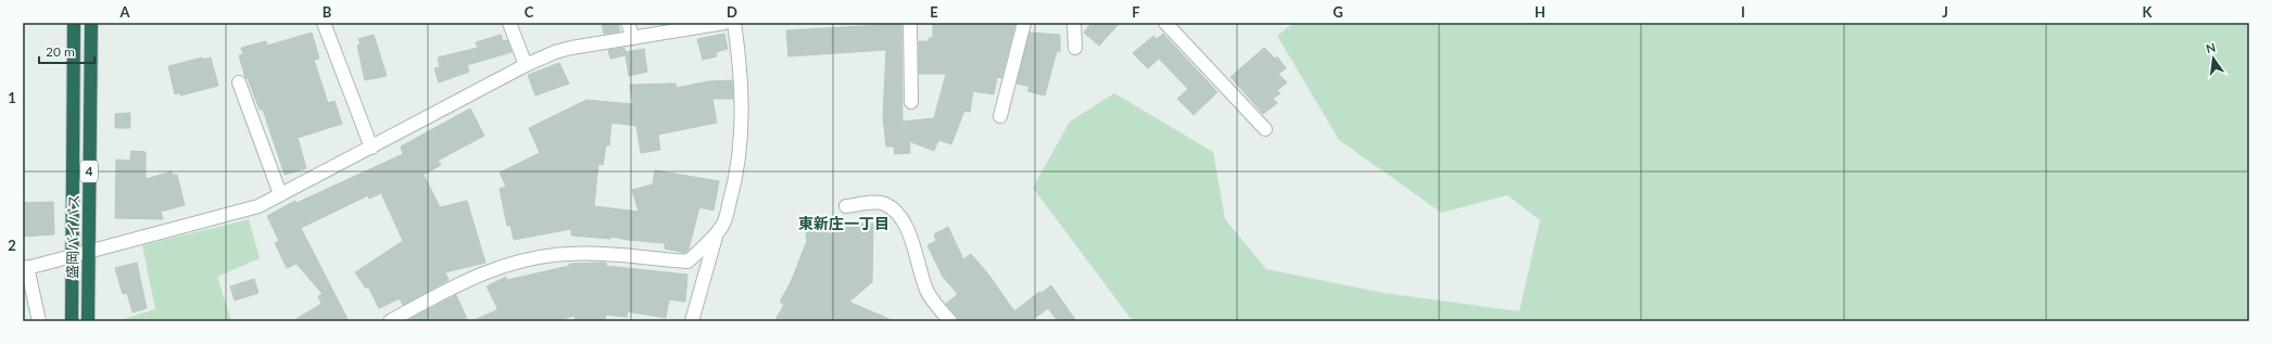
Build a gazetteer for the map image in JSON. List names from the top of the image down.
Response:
{
  "streets": {
    "highway": ["4", "盛岡バイパス"]
  },
  "districts": ["東新庄一丁目"],
  "scale_bar": "20 m",
  "north": "top",
  "grid": {
    "columns": [
      "A",
      "B",
      "C",
      "D",
      "E",
      "F",
      "G",
      "H",
      "I",
      "J",
      "K"
    ],
    "rows": ["1", "2"]
  }
}
